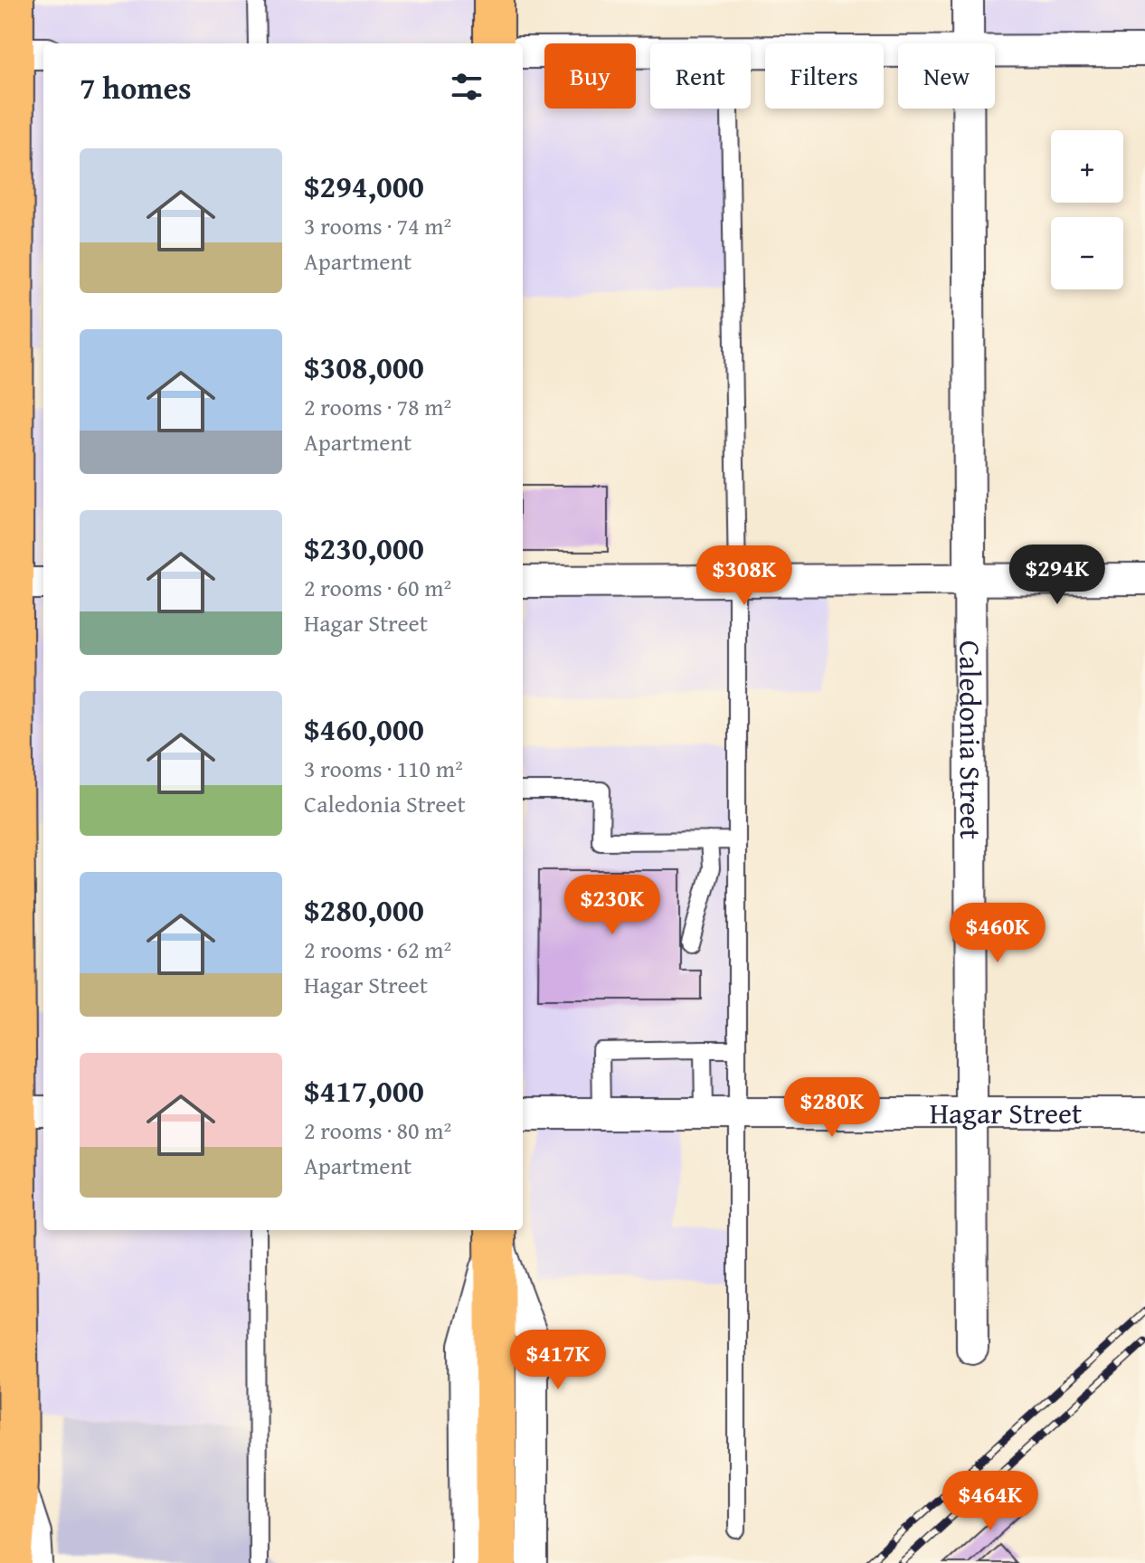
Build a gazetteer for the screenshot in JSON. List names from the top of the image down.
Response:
{
  "streets": {
    "street": ["Caledonia Street", "Hagar Street"]
  },
  "crossings": [
    ["Caledonia Street", "Hagar Street"]
  ],
  "page": {
    "chip": [
      "Buy",
      "Rent",
      "Filters",
      "New"
    ],
    "heading": "7 homes",
    "map_buttons": ["+", "−"],
    "list": [
      {
        "name": "$294,000",
        "note": "3 rooms · 74 m² · Apartment"
      },
      {
        "name": "$308,000",
        "note": "2 rooms · 78 m² · Apartment"
      },
      {
        "name": "$230,000",
        "note": "2 rooms · 60 m² · Hagar Street"
      },
      {
        "name": "$460,000",
        "note": "3 rooms · 110 m² · Caledonia Street"
      },
      {
        "name": "$280,000",
        "note": "2 rooms · 62 m² · Hagar Street"
      },
      {
        "name": "$417,000",
        "note": "2 rooms · 80 m² · Apartment"
      }
    ],
    "price": [
      "$294K",
      "$308K",
      "$230K",
      "$460K",
      "$280K",
      "$417K",
      "$464K"
    ]
  }
}
